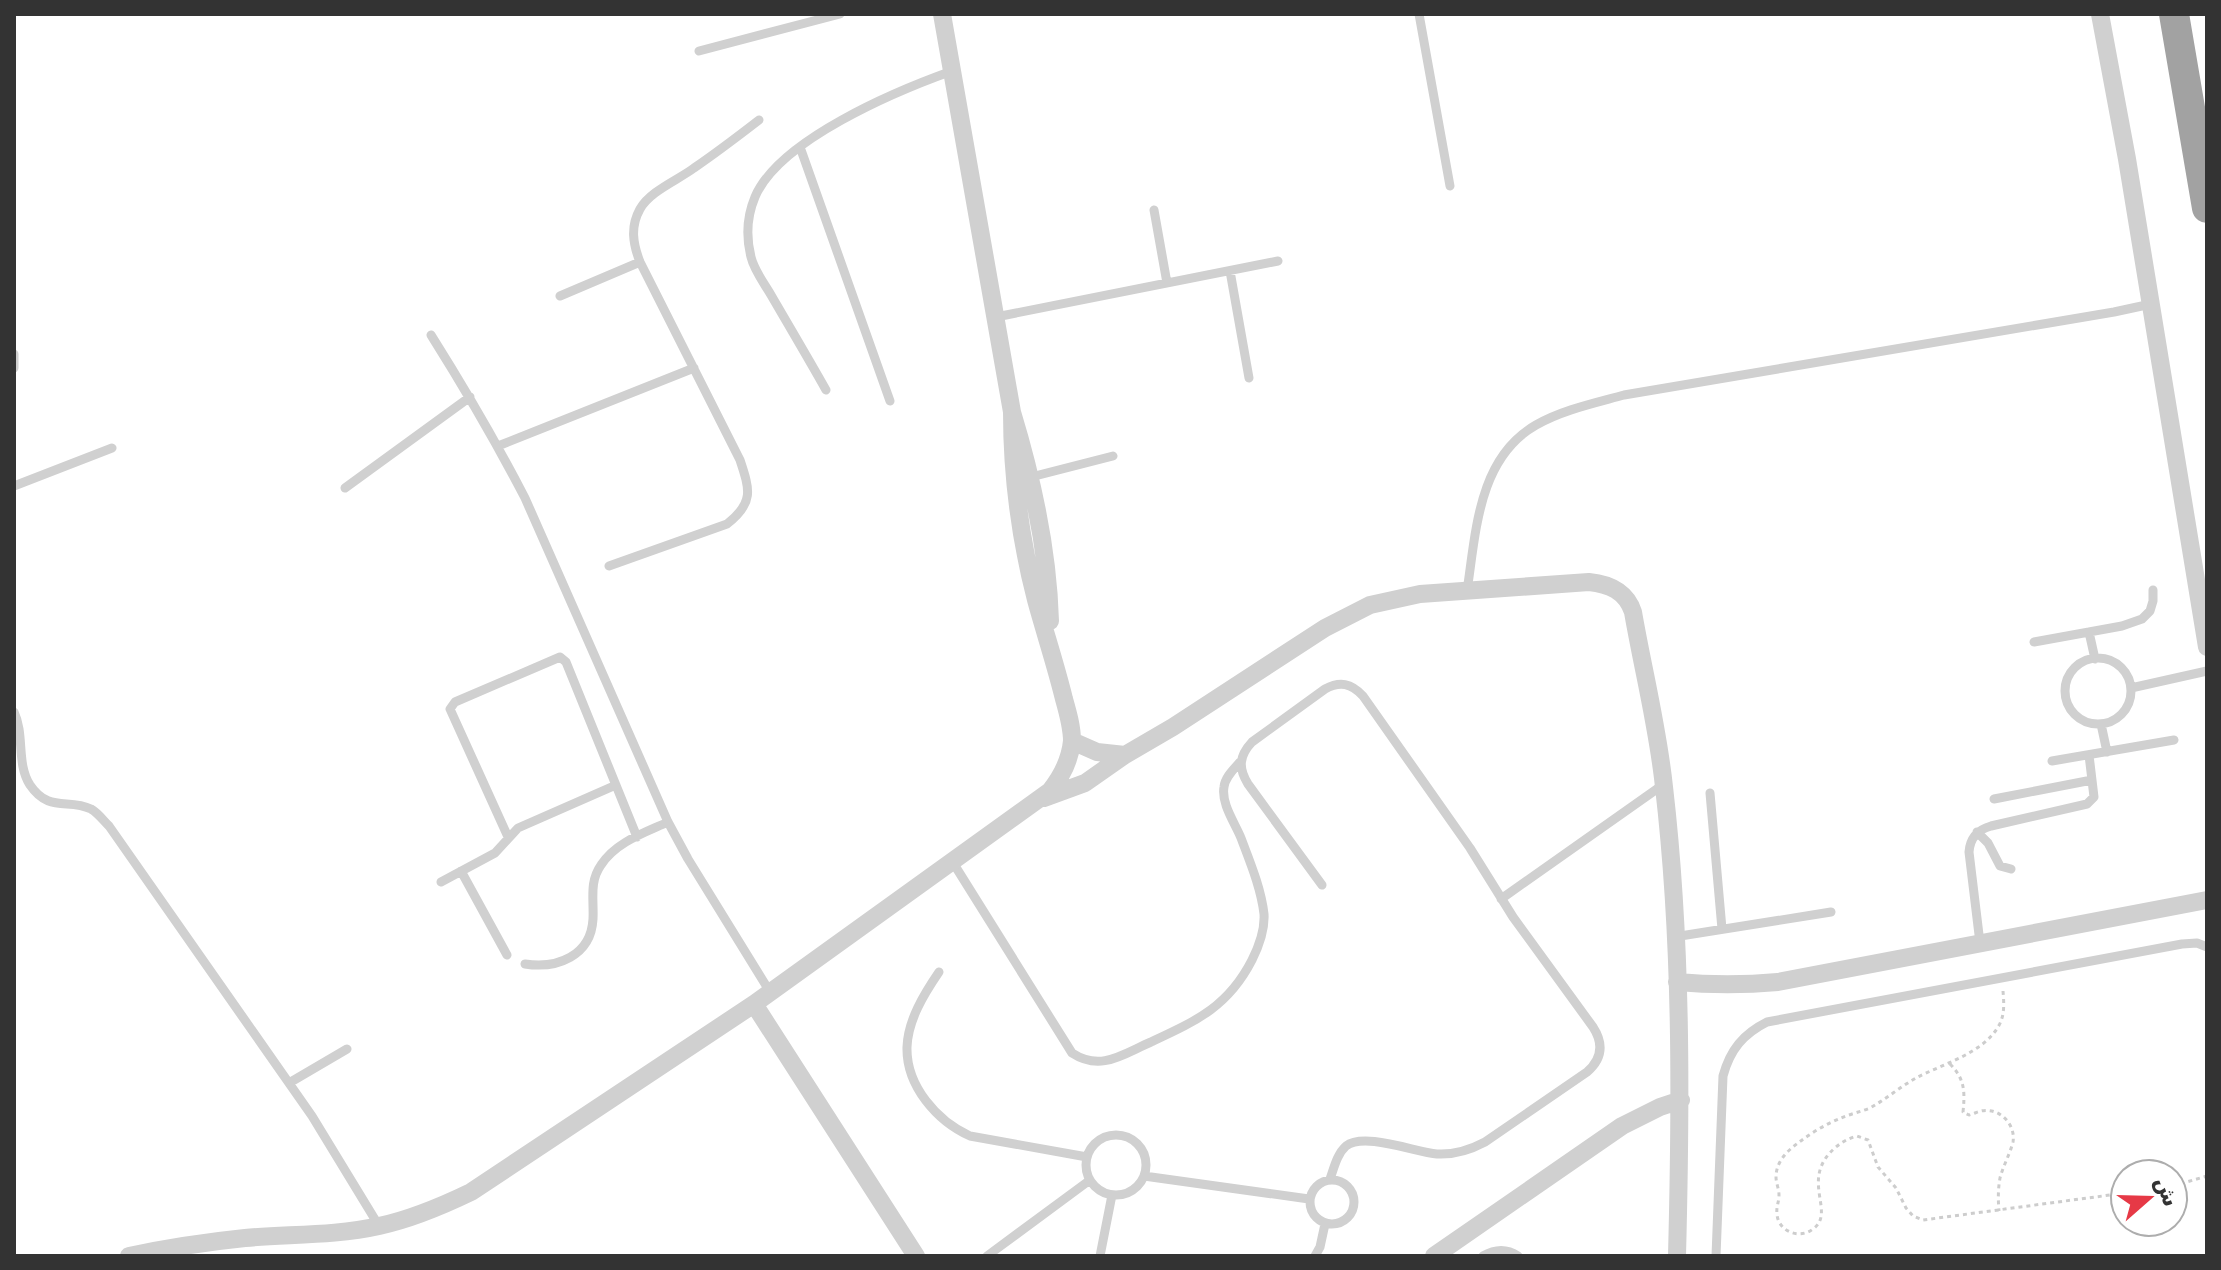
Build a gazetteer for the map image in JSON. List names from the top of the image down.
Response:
{
  "north": "right"
}
